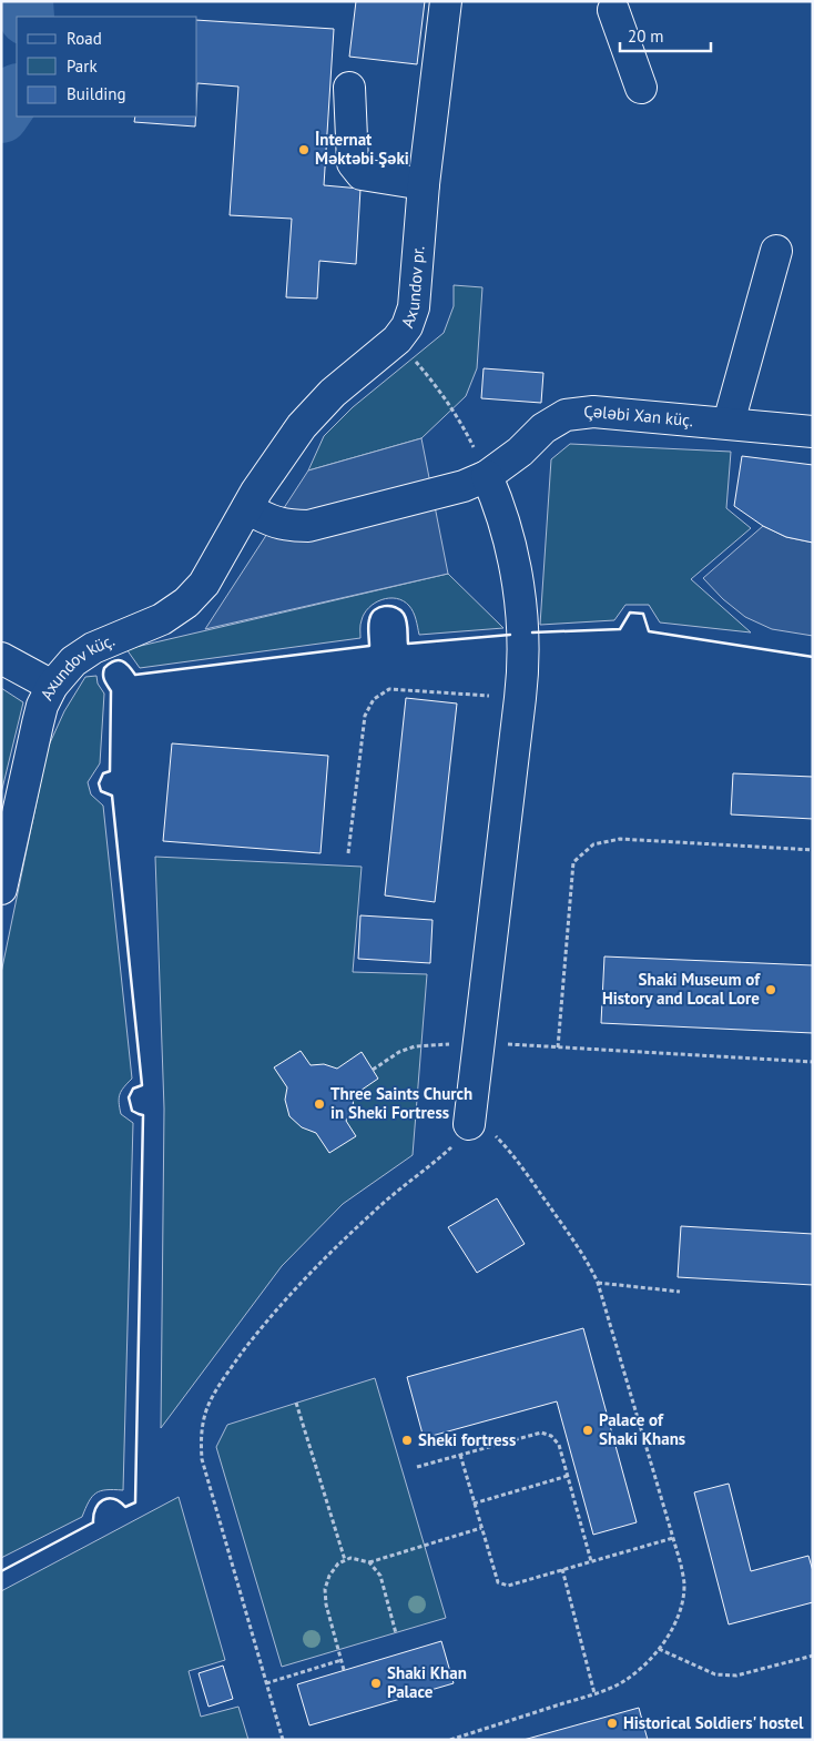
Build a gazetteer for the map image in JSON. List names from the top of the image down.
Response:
{
  "streets": {
    "street": ["Axundov pr.", "Çələbi Xan küç.", "Axundov küç."]
  },
  "crossings": [
    ["Axundov pr.", "Çələbi Xan küç."],
    ["Axundov pr.", "Axundov küç."],
    ["Çələbi Xan küç.", "Axundov küç."]
  ],
  "places": [
    "İnternat Məktəbi Şəki",
    "Shaki Museum of History and Local Lore",
    "Three Saints Church in Sheki Fortress",
    "Palace of Shaki Khans",
    "Sheki fortress",
    "Shaki Khan Palace",
    "Historical Soldiers' hostel"
  ],
  "legend": ["Road", "Park", "Building"],
  "scale_bar": "20 m"
}
